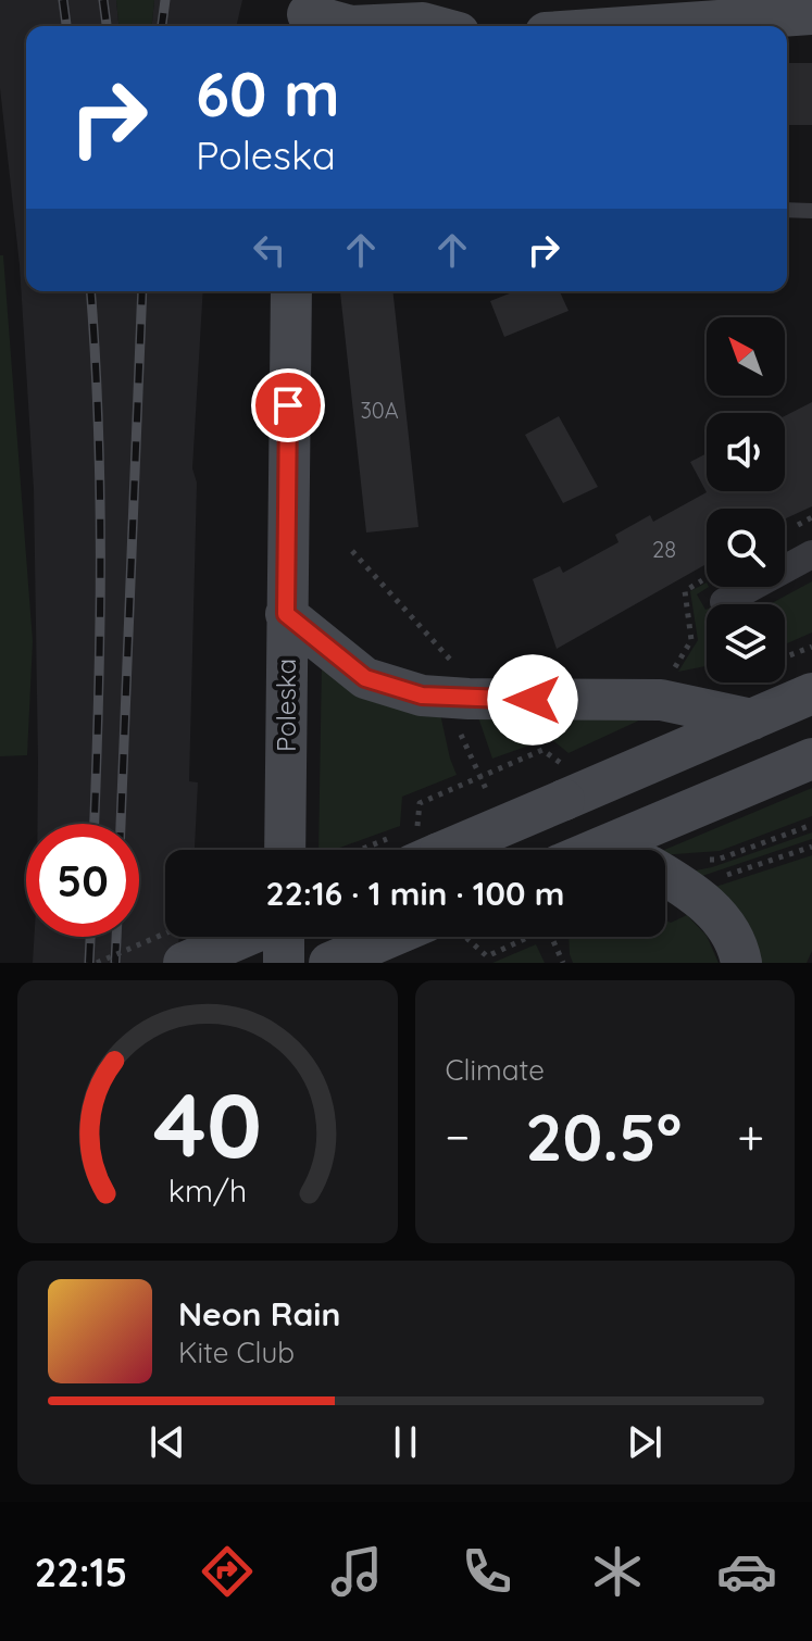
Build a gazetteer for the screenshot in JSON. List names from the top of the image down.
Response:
{
  "streets": {
    "main road": ["Poleska"]
  },
  "house_numbers": ["30A", "28"],
  "north": "top left",
  "page": {
    "turn": ["60 m", "Poleska"],
    "limit": "50",
    "trip": "22:16 · 1 min · 100 m",
    "tile": "Climate",
    "heat": ["−", "20.5°", "+"],
    "song": ["Neon Rain", "Kite Club"],
    "tabs": "22:15",
    "gauge": ["40", "km/h"]
  }
}
